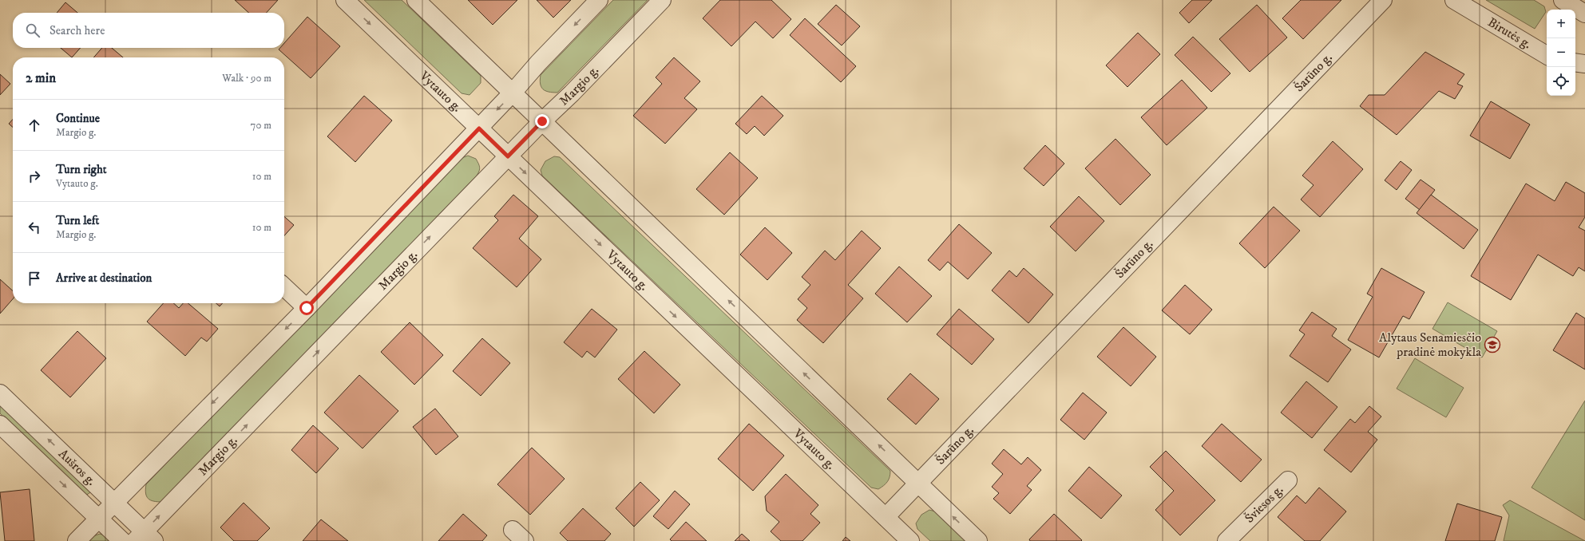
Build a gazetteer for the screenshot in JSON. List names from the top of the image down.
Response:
{
  "streets": {
    "street": [
      "Birutės g.",
      "Šarūno g.",
      "Margio g.",
      "Vytauto g.",
      "Aušros g.",
      "Šviesos g."
    ]
  },
  "crossings": [
    ["Šarūno g.", "Vytauto g."],
    ["Margio g.", "Vytauto g."],
    ["Margio g.", "Aušros g."]
  ],
  "places": {
    "school or university": ["Alytaus Senamiesčio pradinė mokykla"]
  },
  "page": {
    "map_buttons": ["+", "−"],
    "search": "Search here",
    "heading": ["2 min", "Walk · 90 m"],
    "list": [
      ["Continue", "Margio g.", "70 m"],
      ["Turn right", "Vytauto g.", "10 m"],
      ["Turn left", "Margio g.", "10 m"],
      "Arrive at destination"
    ]
  }
}
